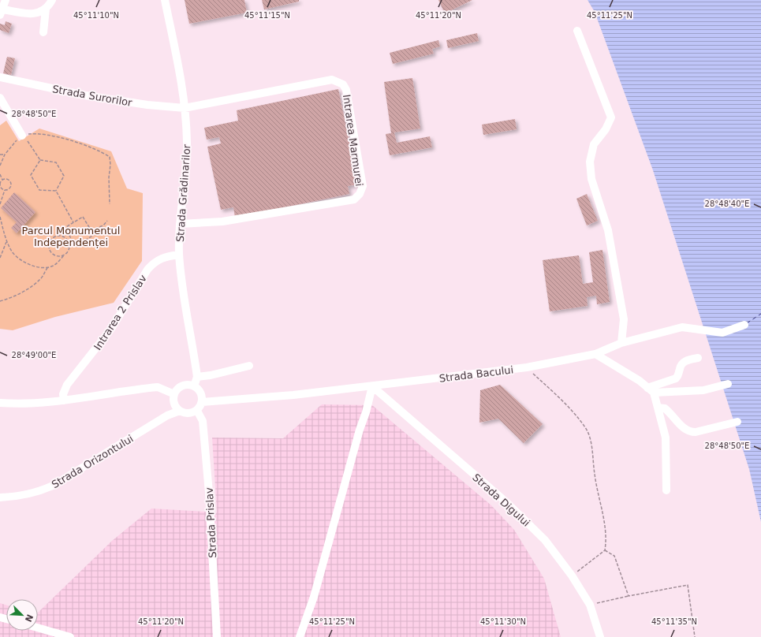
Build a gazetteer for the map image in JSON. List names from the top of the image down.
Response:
{
  "streets": {
    "street": [
      "Strada Surorilor",
      "Intrarea Marmurei",
      "Strada Grădinarilor",
      "Intrarea 2 Prislav",
      "Strada Bacului",
      "Strada Orizontului",
      "Strada Digului",
      "Strada Prislav"
    ]
  },
  "crossings": [
    ["Strada Surorilor", "Intrarea Marmurei"],
    ["Strada Surorilor", "Strada Grădinarilor"],
    ["Intrarea Marmurei", "Strada Grădinarilor"],
    ["Strada Grădinarilor", "Intrarea 2 Prislav"],
    ["Strada Grădinarilor", "Strada Bacului"],
    ["Strada Grădinarilor", "Strada Orizontului"],
    ["Strada Grădinarilor", "Strada Prislav"],
    ["Strada Bacului", "Strada Orizontului"],
    ["Strada Bacului", "Strada Digului"],
    ["Strada Bacului", "Strada Prislav"],
    ["Strada Orizontului", "Strada Prislav"]
  ],
  "parks": ["Parcul Monumentul Independenței"],
  "north": "bottom right",
  "coordinates": [
    "45°11'10\"N",
    "45°11'15\"N",
    "45°11'20\"N",
    "45°11'25\"N",
    "28°48'50\"E",
    "28°48'40\"E",
    "28°49'00\"E",
    "45°11'30\"N",
    "45°11'35\"N"
  ]
}
